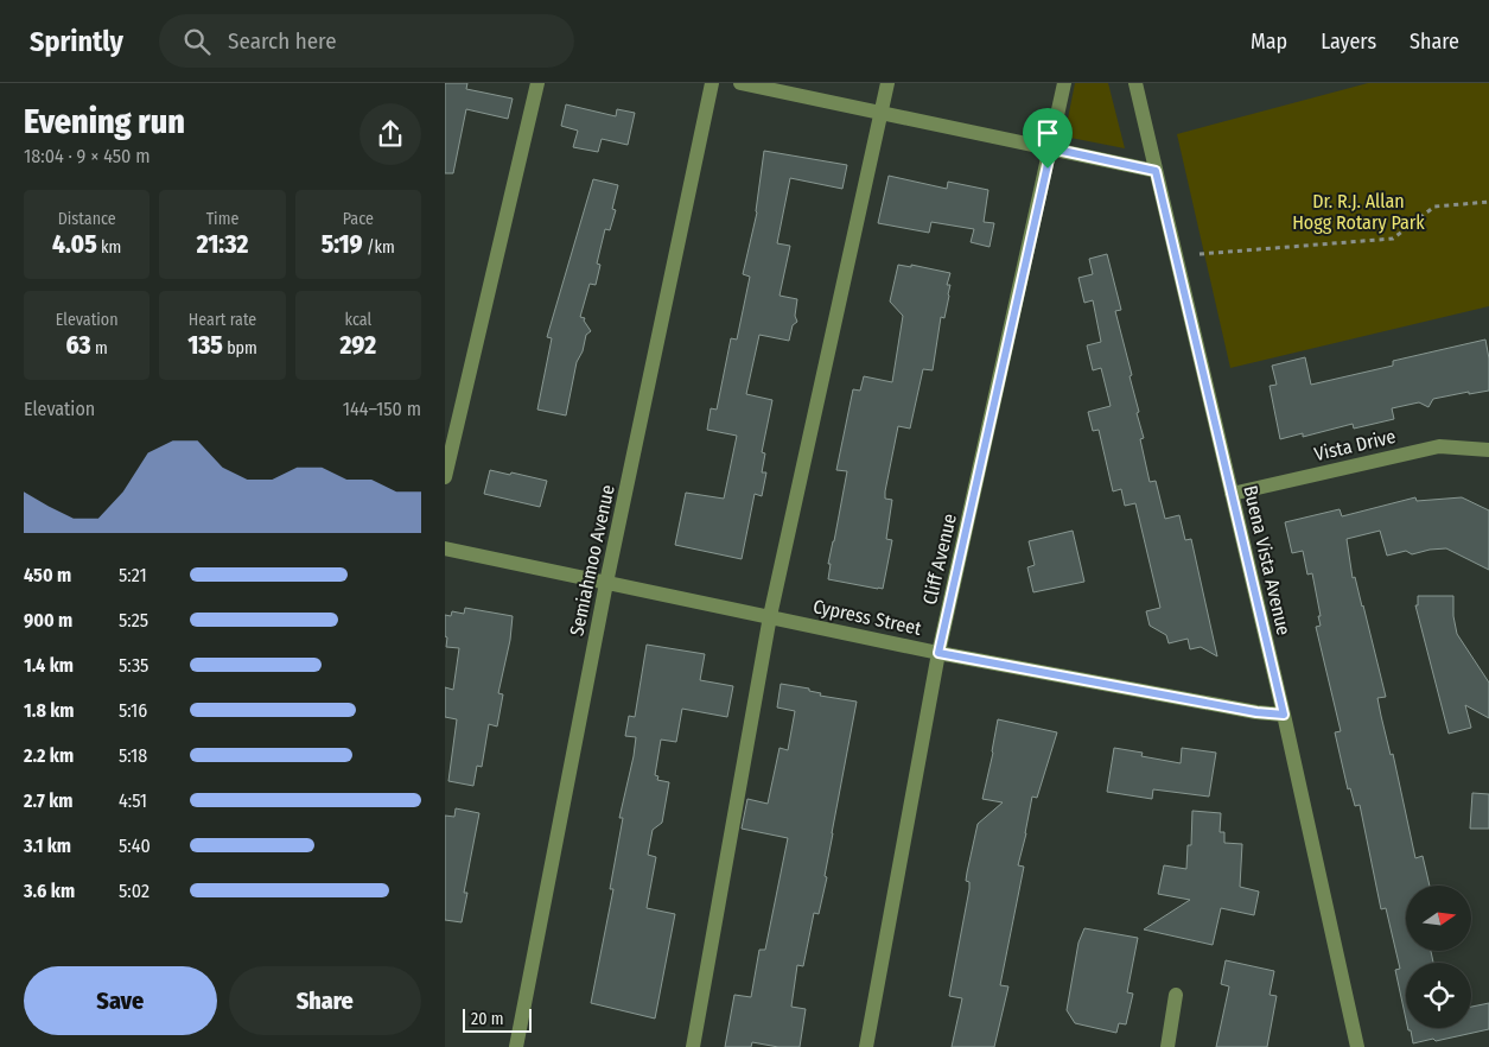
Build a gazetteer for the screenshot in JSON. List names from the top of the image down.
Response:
{
  "streets": {
    "street": [
      "Vista Drive",
      "Cliff Avenue",
      "Semiahmoo Avenue",
      "Buena Vista Avenue",
      "Cypress Street"
    ]
  },
  "crossings": [
    ["Vista Drive", "Buena Vista Avenue"],
    ["Cliff Avenue", "Cypress Street"],
    ["Semiahmoo Avenue", "Cypress Street"],
    ["Buena Vista Avenue", "Cypress Street"]
  ],
  "parks": ["Dr. R.J. Allan Hogg Rotary Park"],
  "scale_bar": "20 m",
  "north": "right",
  "page": {
    "header": "Sprintly",
    "search": "Search here",
    "nav": ["Map", "Layers", "Share"],
    "heading": ["Evening run", "18:04 · 9 × 450 m"],
    "stats": [
      ["Distance", "4.05 km"],
      ["Time", "21:32"],
      ["Pace", "5:19 /km"],
      ["Elevation", "63 m"],
      ["Heart rate", "135 bpm"],
      ["kcal", "292"]
    ],
    "chart": ["Elevation", "144–150 m"],
    "list": [
      {
        "name": "450 m",
        "note": "5:21"
      },
      {
        "name": "900 m",
        "note": "5:25"
      },
      {
        "name": "1.4 km",
        "note": "5:35"
      },
      {
        "name": "1.8 km",
        "note": "5:16"
      },
      {
        "name": "2.2 km",
        "note": "5:18"
      },
      {
        "name": "2.7 km",
        "note": "4:51"
      },
      {
        "name": "3.1 km",
        "note": "5:40"
      },
      {
        "name": "3.6 km",
        "note": "5:02"
      }
    ],
    "buttons": ["Save", "Share"],
    "scale": "20 m"
  }
}
